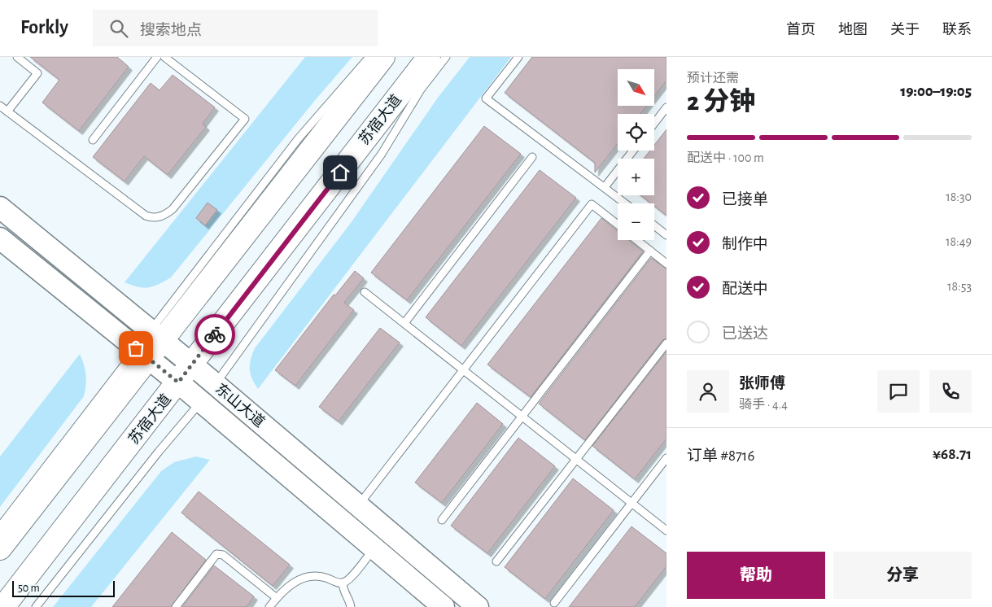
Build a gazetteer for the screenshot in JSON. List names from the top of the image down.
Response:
{
  "streets": {
    "main road": ["苏宿大道", "东山大道"]
  },
  "crossings": [
    ["苏宿大道", "东山大道"]
  ],
  "scale_bar": "50 m",
  "north": "bottom right",
  "page": {
    "header": "Forkly",
    "search": "搜索地点",
    "nav": [
      "首页",
      "地图",
      "关于",
      "联系"
    ],
    "heading": ["2 分钟", "预计还需", "19:00–19:05"],
    "panel": [
      "张师傅",
      "骑手 · 4.4",
      "订单 #8716",
      "¥68.71"
    ],
    "map_buttons": ["+", "−"],
    "bar": "配送中 · 100 m",
    "list": [
      ["已接单", "18:30"],
      ["制作中", "18:49"],
      ["配送中", "18:53"],
      "已送达"
    ],
    "buttons": ["帮助", "分享"],
    "scale": "50 m"
  }
}
